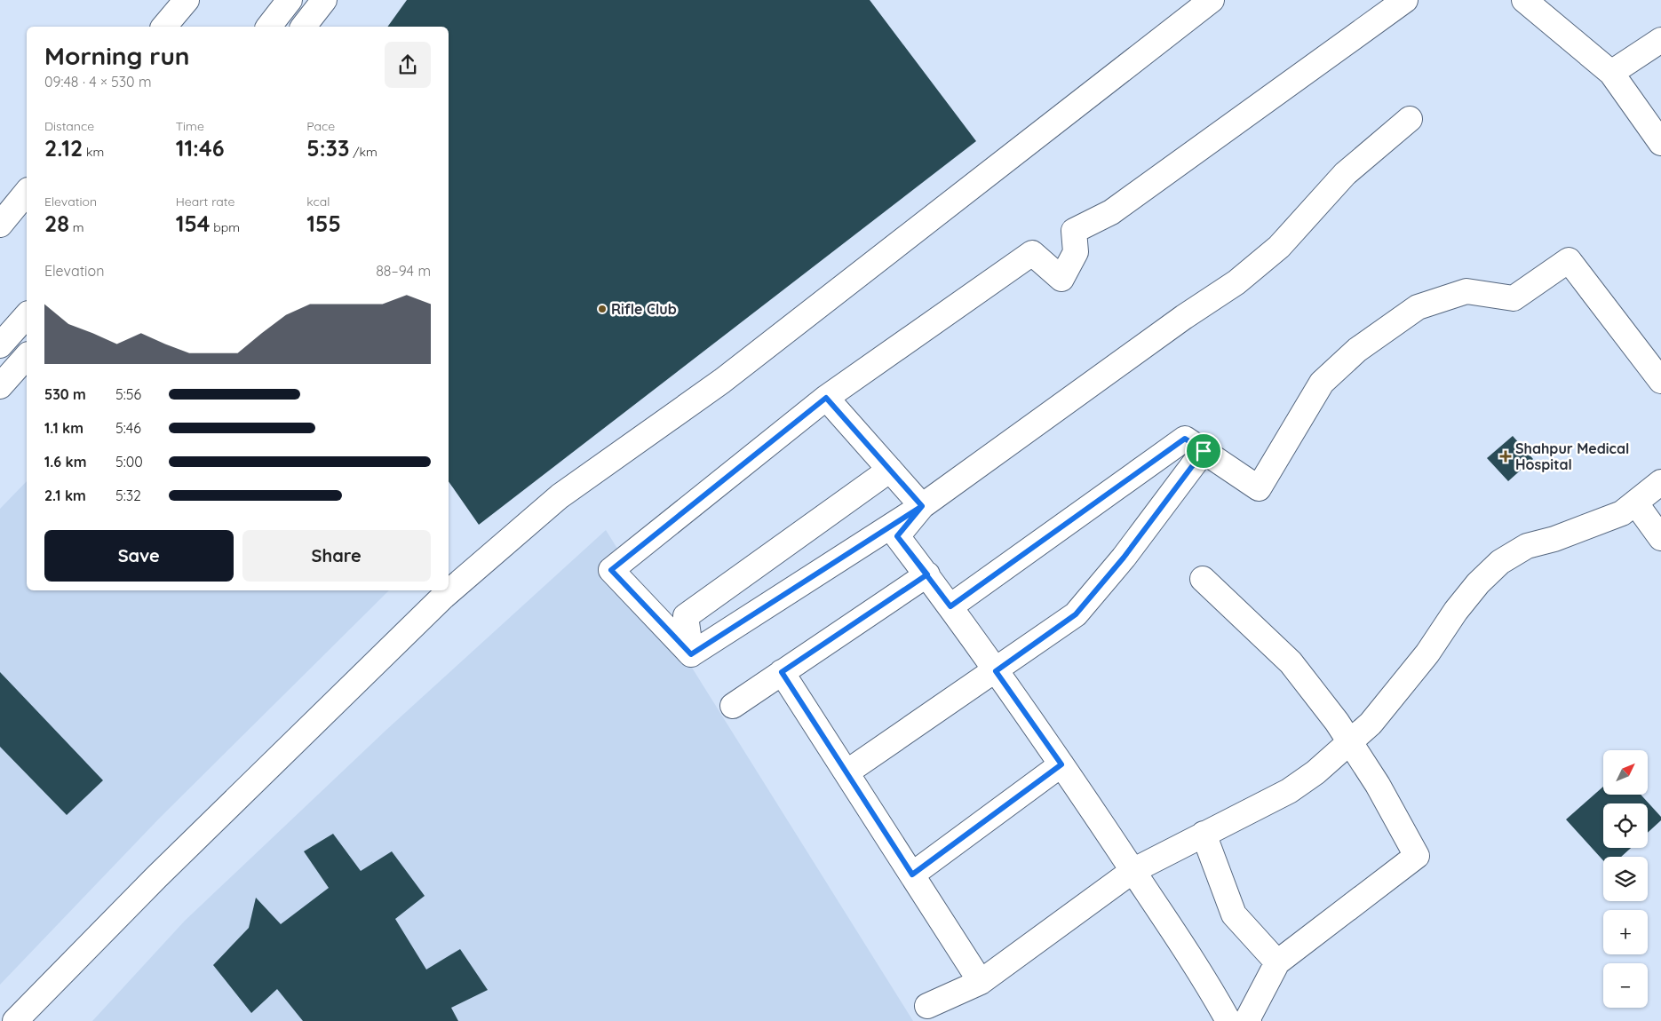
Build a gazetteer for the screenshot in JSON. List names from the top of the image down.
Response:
{
  "places": {
    "other": ["Rifle Club"],
    "health": ["Shahpur Medical Hospital"]
  },
  "north": "top right",
  "page": {
    "heading": ["Morning run", "09:48 · 4 × 530 m"],
    "stats": [
      ["Distance", "2.12 km"],
      ["Time", "11:46"],
      ["Pace", "5:33 /km"],
      ["Elevation", "28 m"],
      ["Heart rate", "154 bpm"],
      ["kcal", "155"]
    ],
    "chart": ["Elevation", "88–94 m"],
    "list": [
      {
        "name": "530 m",
        "note": "5:56"
      },
      {
        "name": "1.1 km",
        "note": "5:46"
      },
      {
        "name": "1.6 km",
        "note": "5:00"
      },
      {
        "name": "2.1 km",
        "note": "5:32"
      }
    ],
    "buttons": ["Save", "Share"],
    "map_buttons": ["+", "−"]
  }
}
